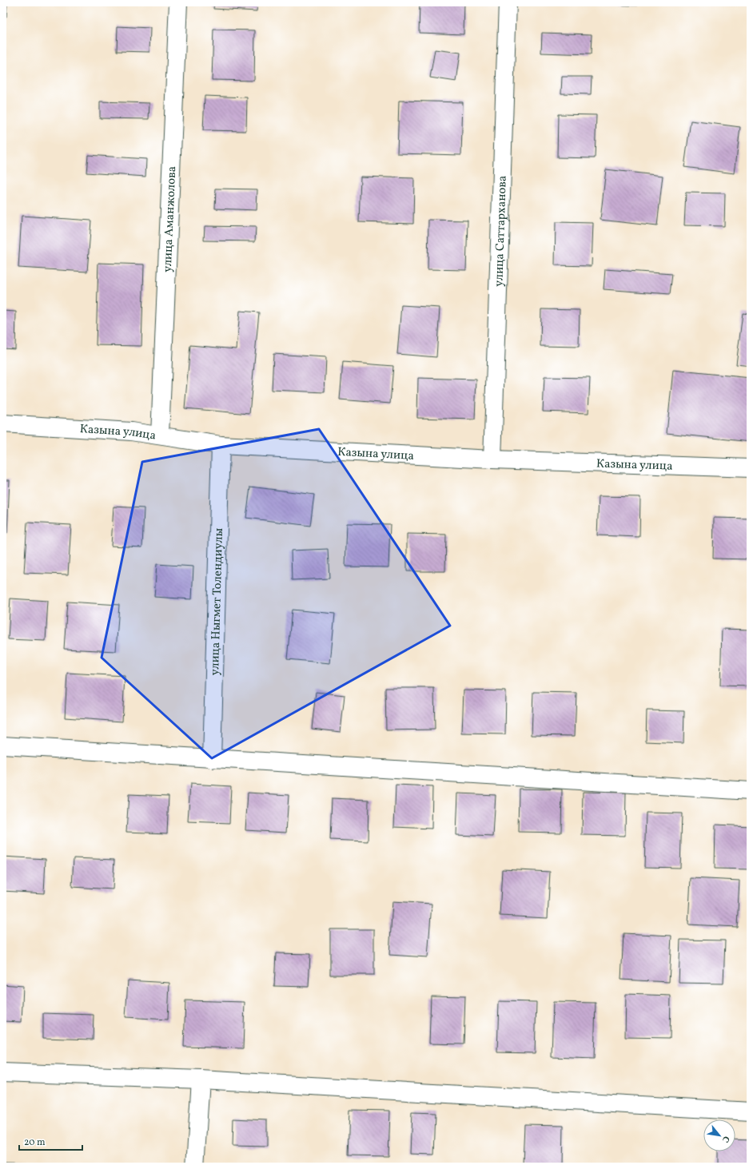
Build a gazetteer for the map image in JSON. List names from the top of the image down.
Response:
{
  "streets": {
    "street": [
      "улица Аманжолова",
      "улица Саттарханова",
      "Казына улица",
      "улица Ныгмет Толендиулы"
    ]
  },
  "crossings": [
    ["улица Аманжолова", "Казына улица"],
    ["улица Саттарханова", "Казына улица"],
    ["Казына улица", "улица Ныгмет Толендиулы"]
  ],
  "scale_bar": "20 m",
  "north": "bottom right"
}
